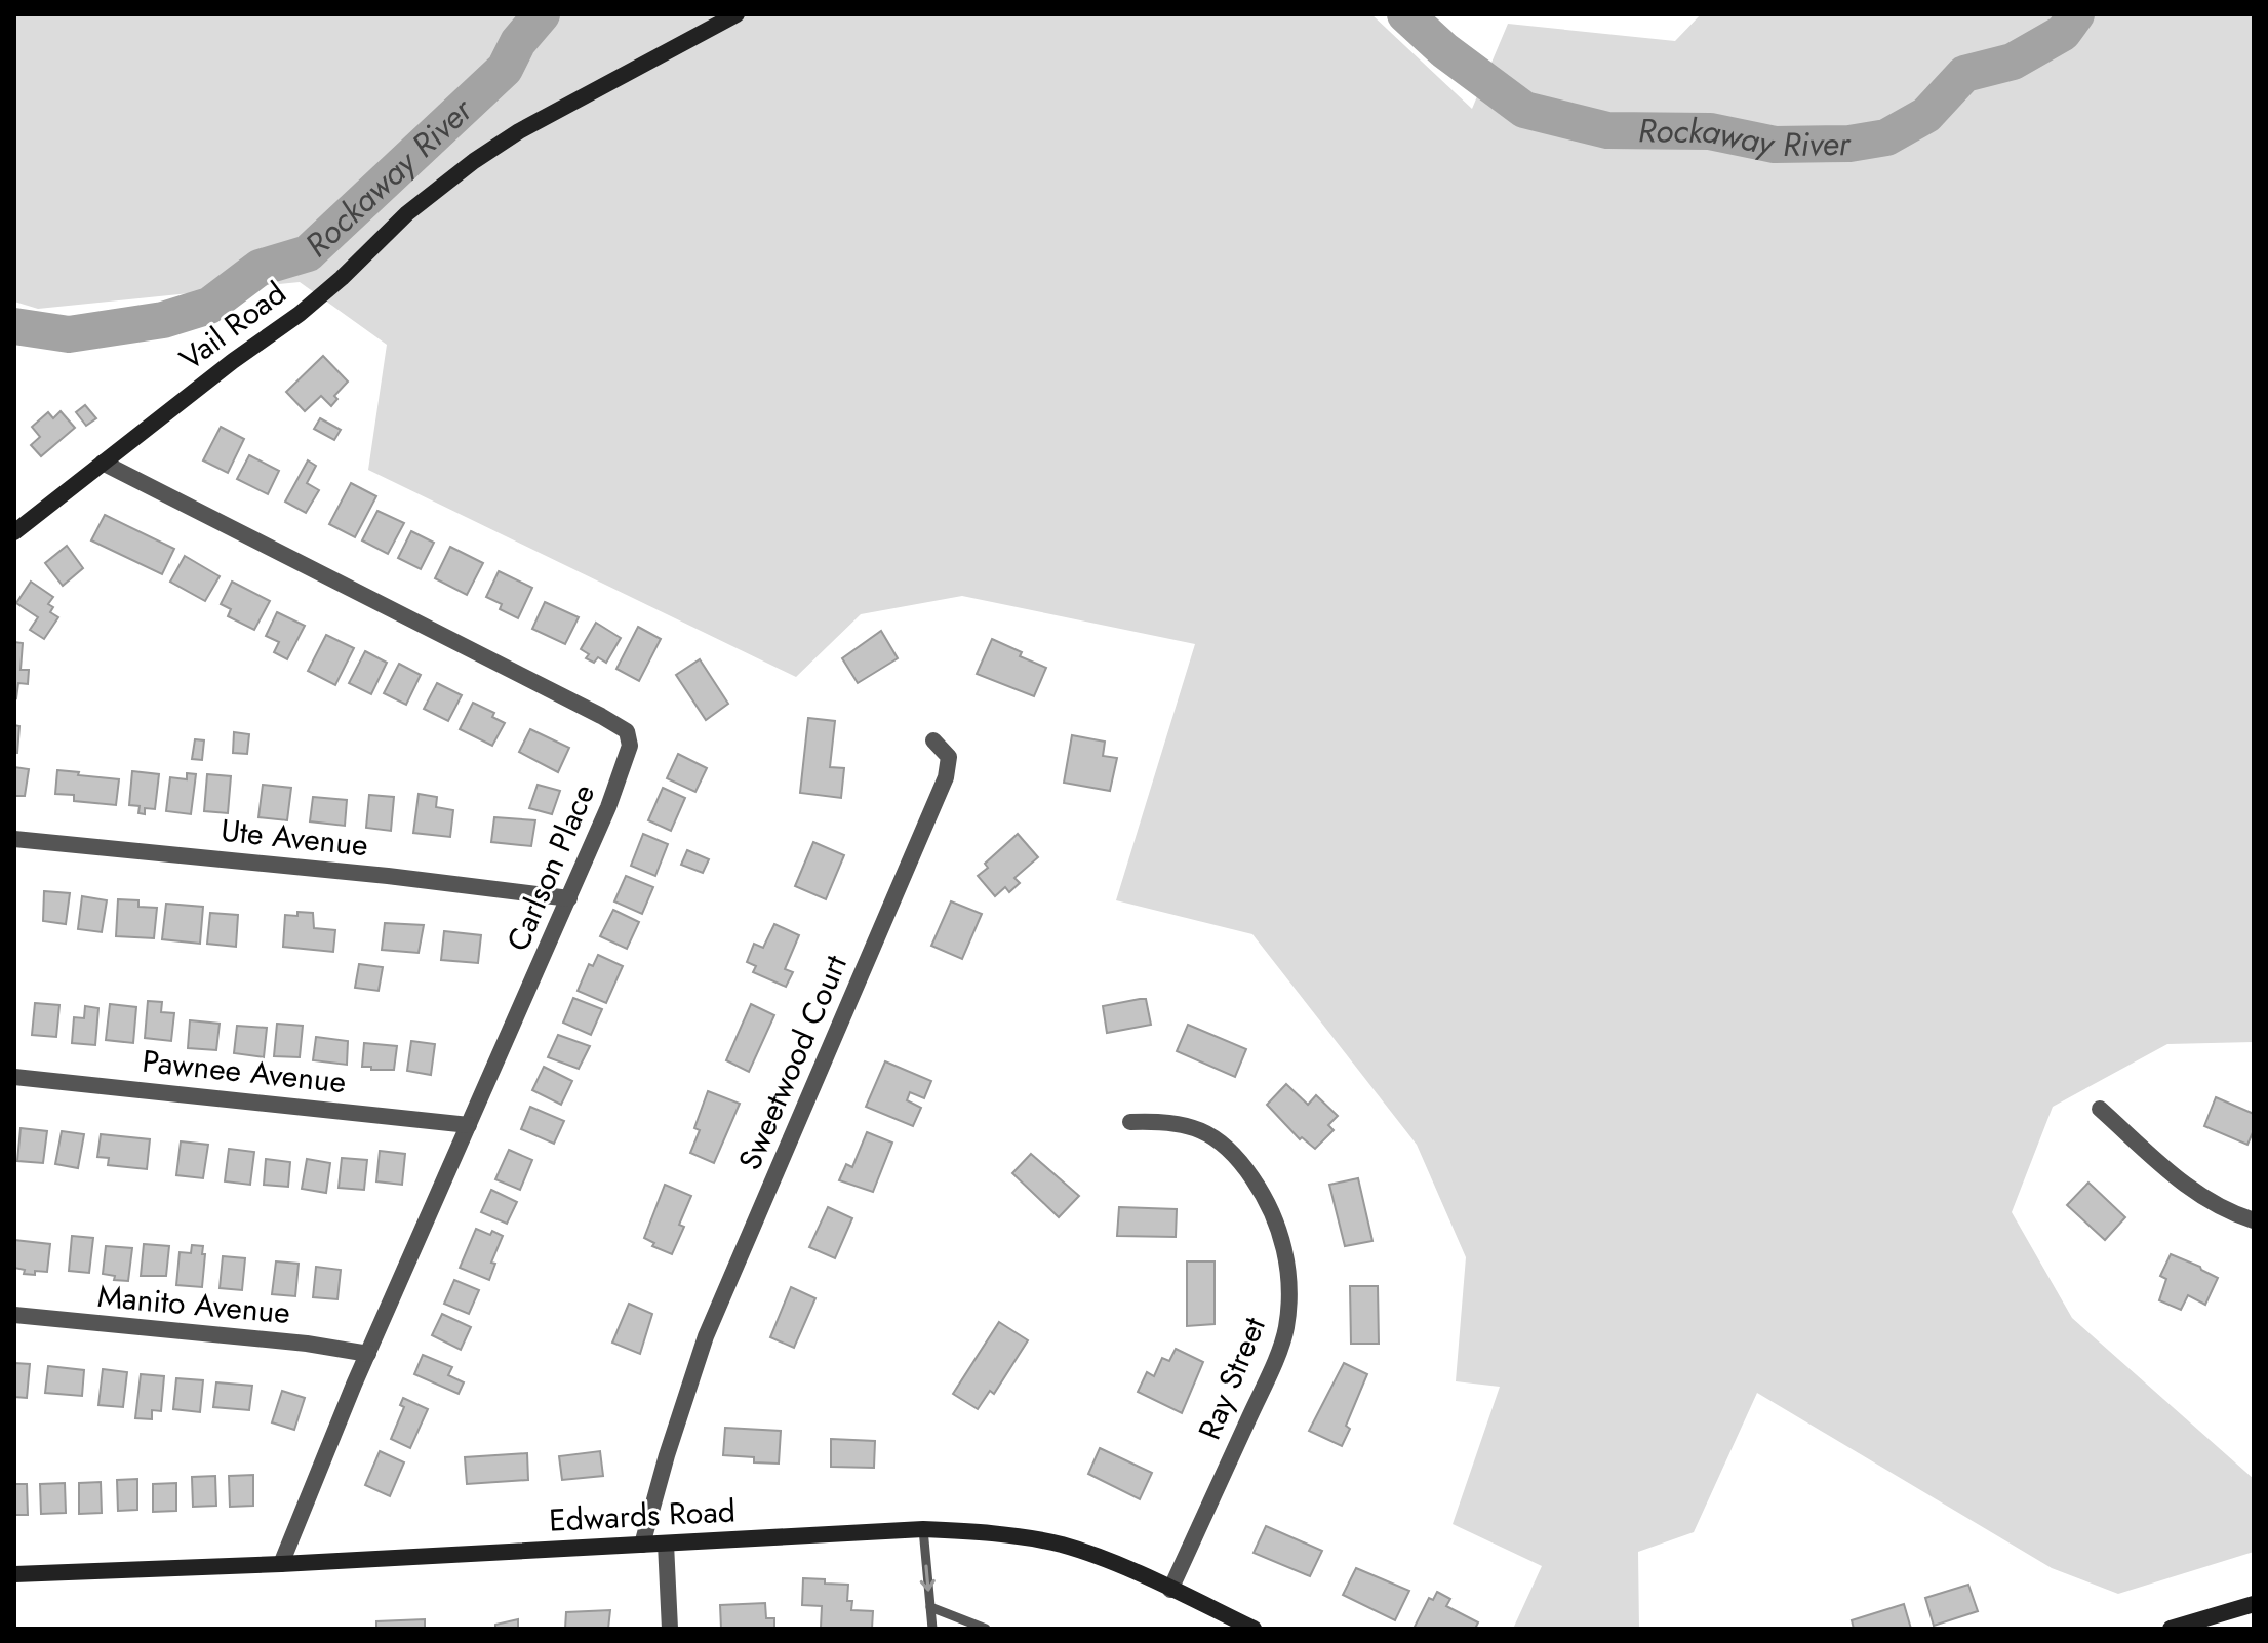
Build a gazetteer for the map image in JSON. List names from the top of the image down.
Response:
{
  "streets": {
    "street": [
      "Vail Road",
      "Ute Avenue",
      "Carlson Place",
      "Sweetwood Court",
      "Pawnee Avenue",
      "Manito Avenue",
      "Ray Street",
      "Edwards Road"
    ]
  },
  "crossings": [
    ["Vail Road", "Carlson Place"],
    ["Ute Avenue", "Carlson Place"],
    ["Carlson Place", "Pawnee Avenue"],
    ["Carlson Place", "Manito Avenue"],
    ["Carlson Place", "Edwards Road"],
    ["Sweetwood Court", "Edwards Road"],
    ["Ray Street", "Edwards Road"]
  ],
  "water": ["Rockaway River"]
}
